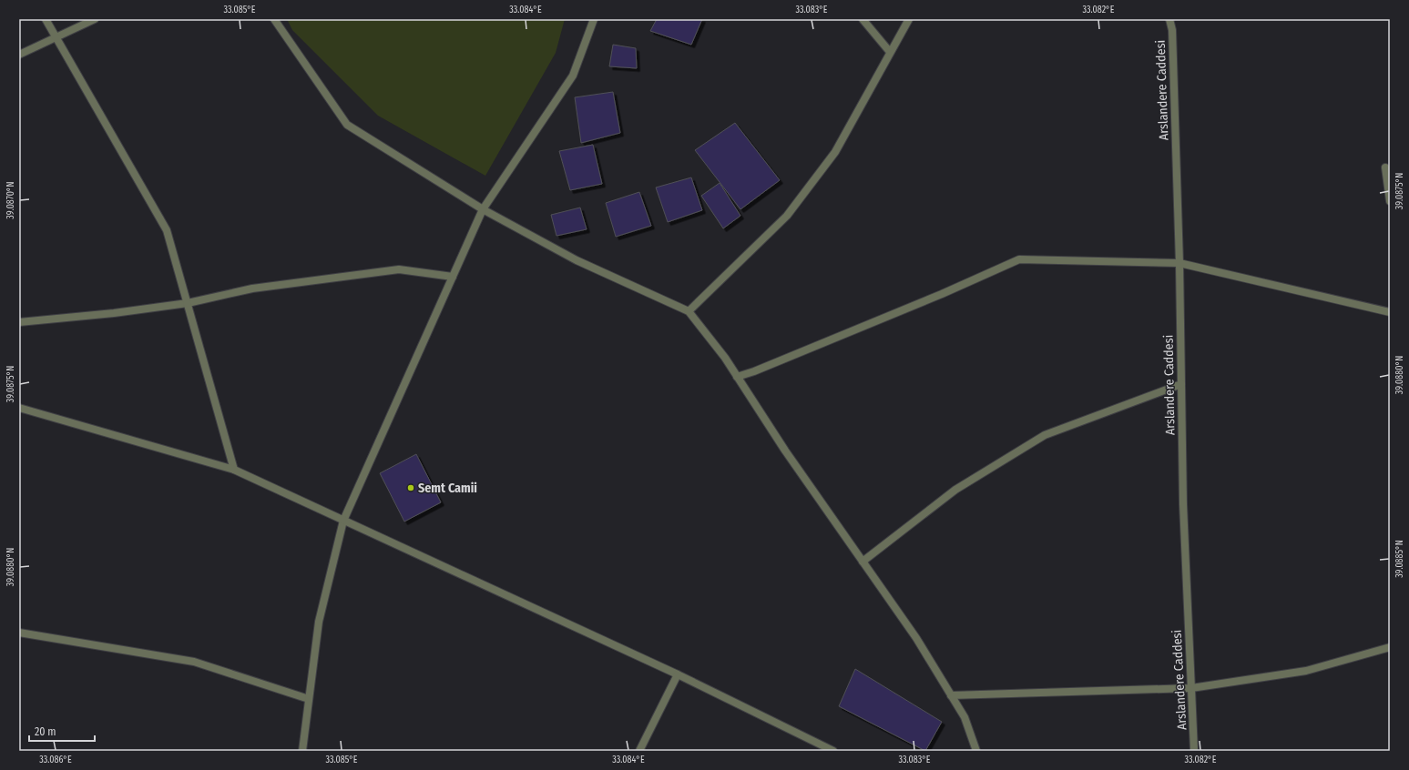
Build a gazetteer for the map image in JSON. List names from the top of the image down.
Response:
{
  "streets": {
    "street": ["Arslandere Caddesi"]
  },
  "places": ["Semt Camii"],
  "scale_bar": "20 m",
  "coordinates": [
    "33.085°E",
    "33.084°E",
    "33.083°E",
    "33.082°E",
    "39.0875°N",
    "39.0870°N",
    "39.0880°N",
    "39.0885°N",
    "33.086°E"
  ]
}
